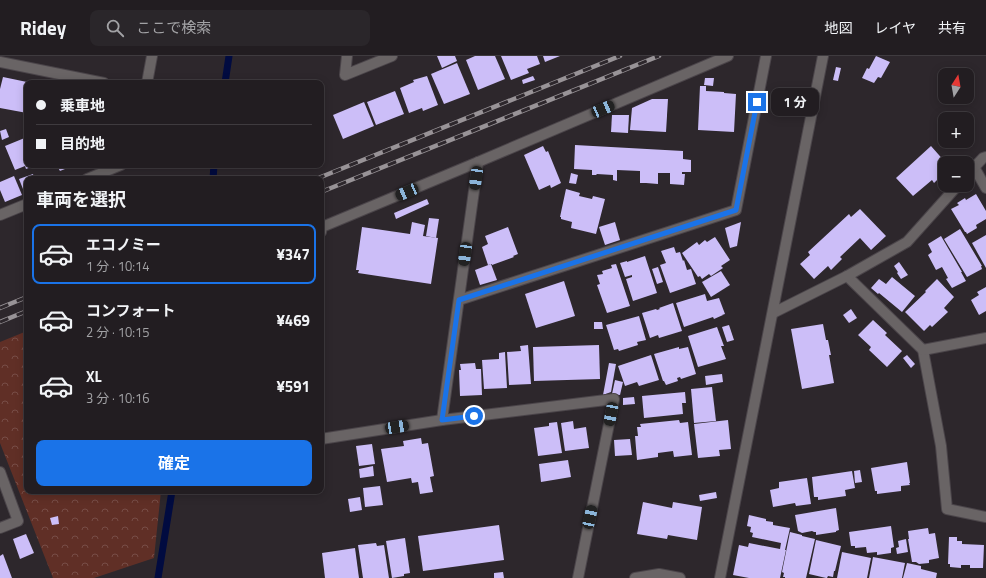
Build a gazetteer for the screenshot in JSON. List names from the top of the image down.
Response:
{
  "north": "top",
  "page": {
    "header": "Ridey",
    "search": "ここで検索",
    "nav": ["地図", "レイヤ", "共有"],
    "map_buttons": ["+", "−"],
    "banner": ["乗車地", "目的地"],
    "bubble": "1 分",
    "heading": "車両を選択",
    "list": [
      {
        "name": "エコノミー",
        "note": "1 分 · 10:14",
        "value": "¥347"
      },
      {
        "name": "コンフォート",
        "note": "2 分 · 10:15",
        "value": "¥469"
      },
      {
        "name": "XL",
        "note": "3 分 · 10:16",
        "value": "¥591"
      }
    ],
    "buttons": "確定"
  }
}
